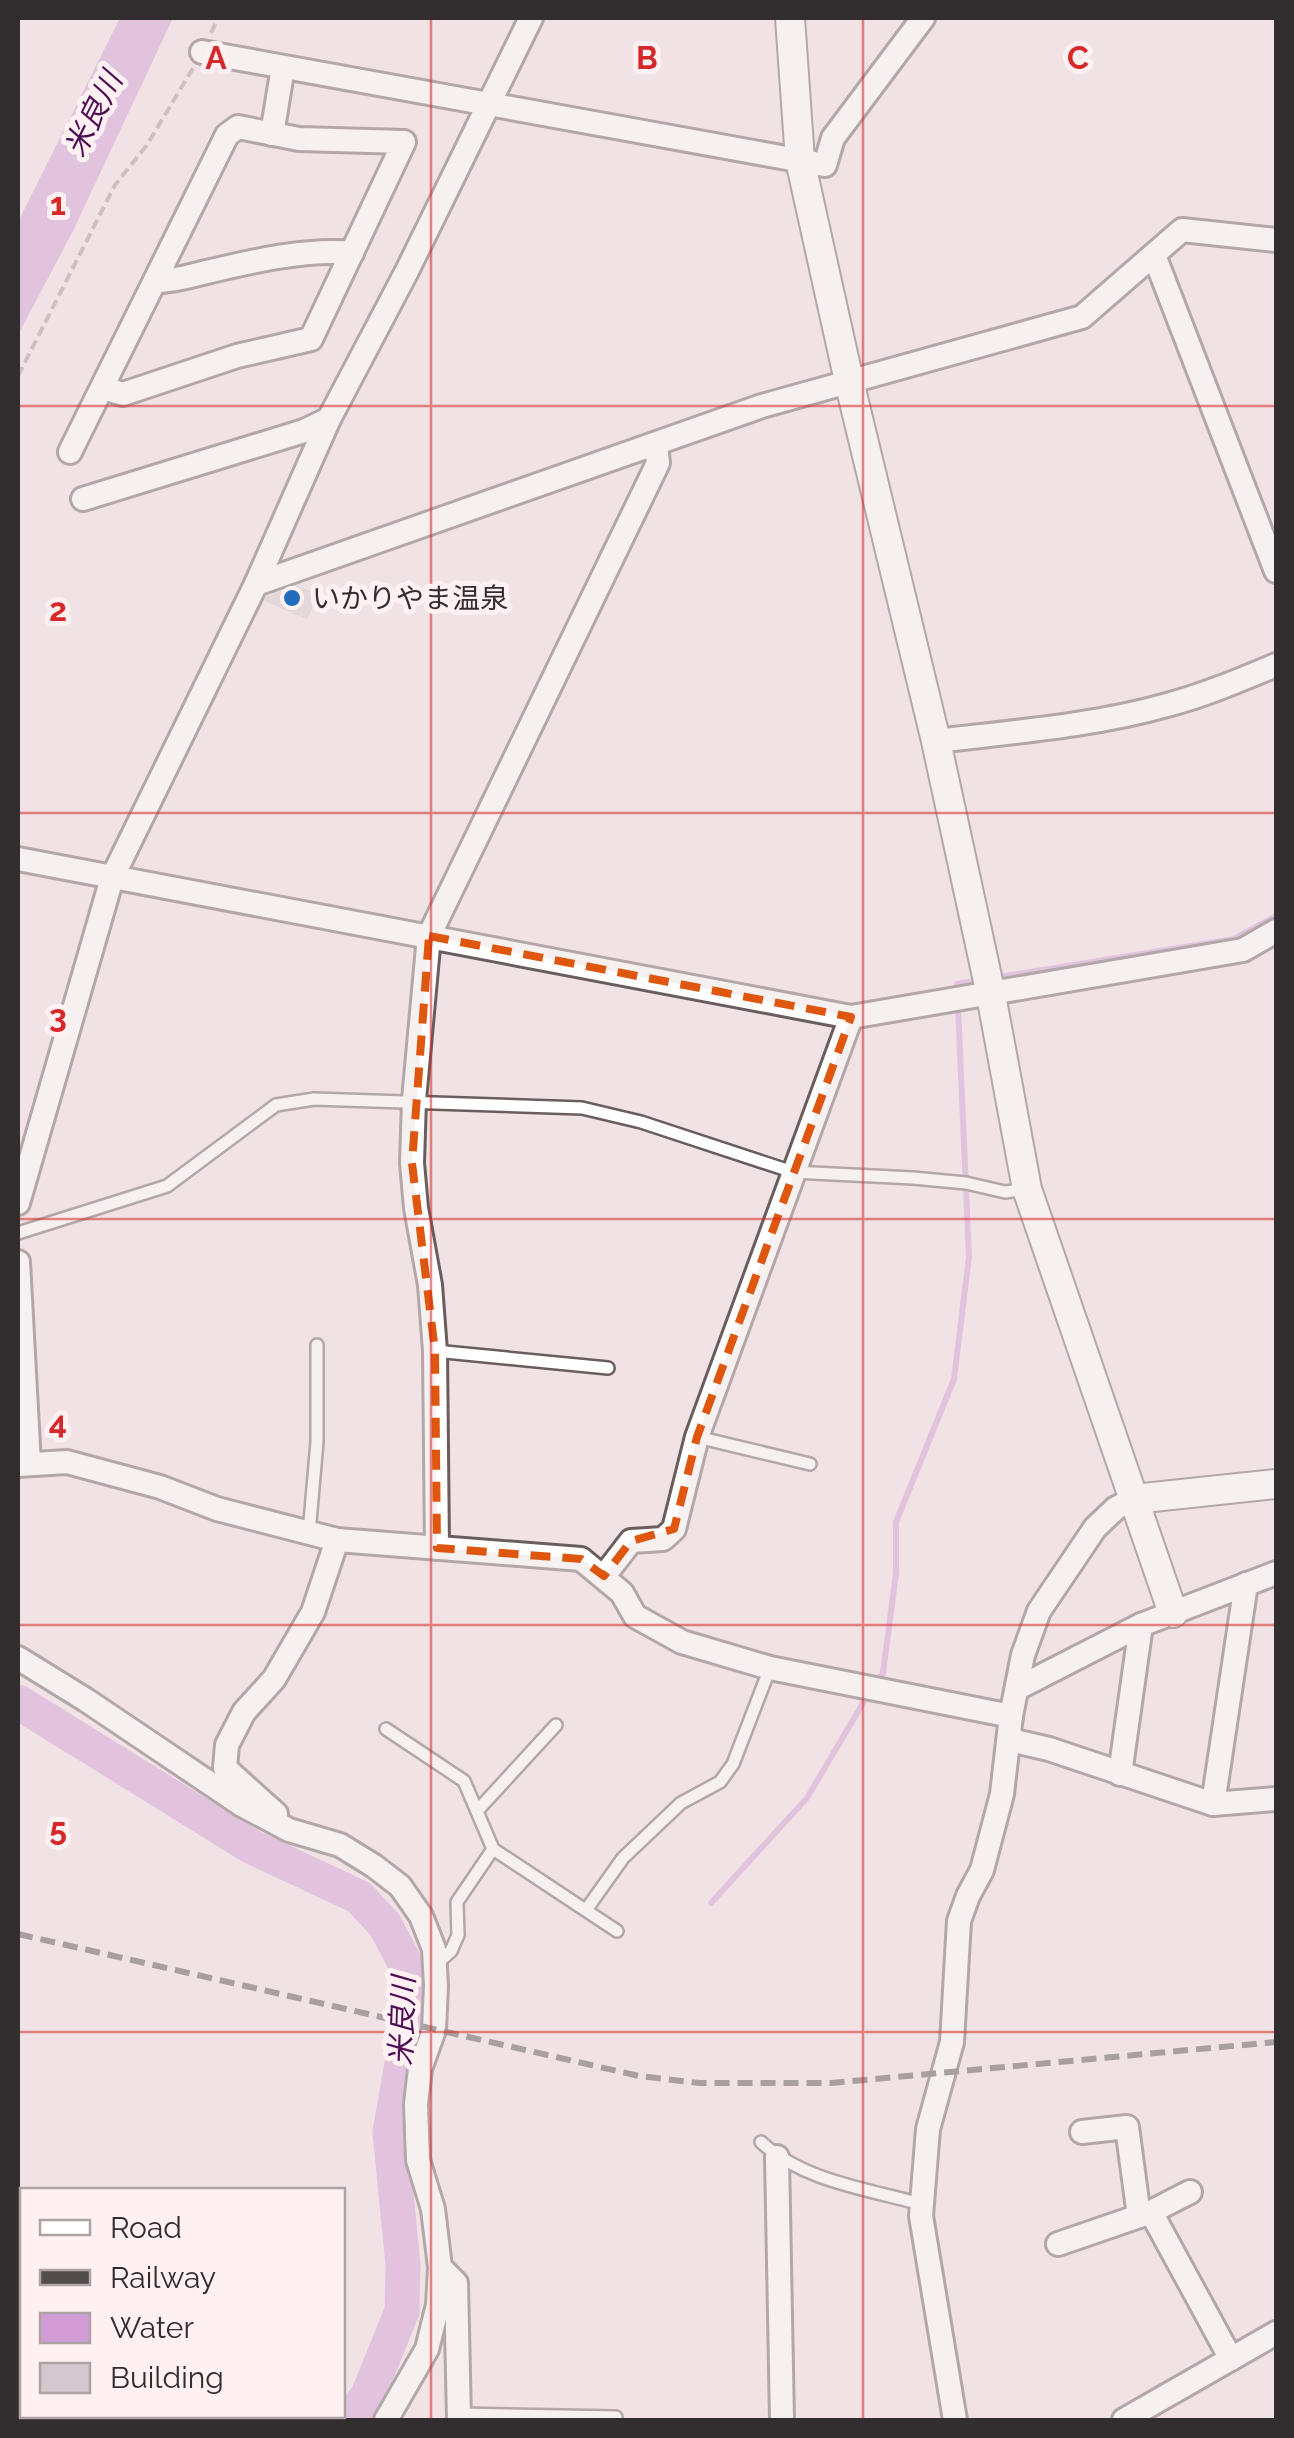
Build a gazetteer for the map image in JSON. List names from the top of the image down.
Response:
{
  "water": ["米良川"],
  "places": ["いかりやま温泉"],
  "legend": [
    "Road",
    "Railway",
    "Water",
    "Building"
  ],
  "grid": {
    "columns": ["A", "B", "C"],
    "rows": [
      "1",
      "2",
      "3",
      "4",
      "5"
    ]
  }
}
